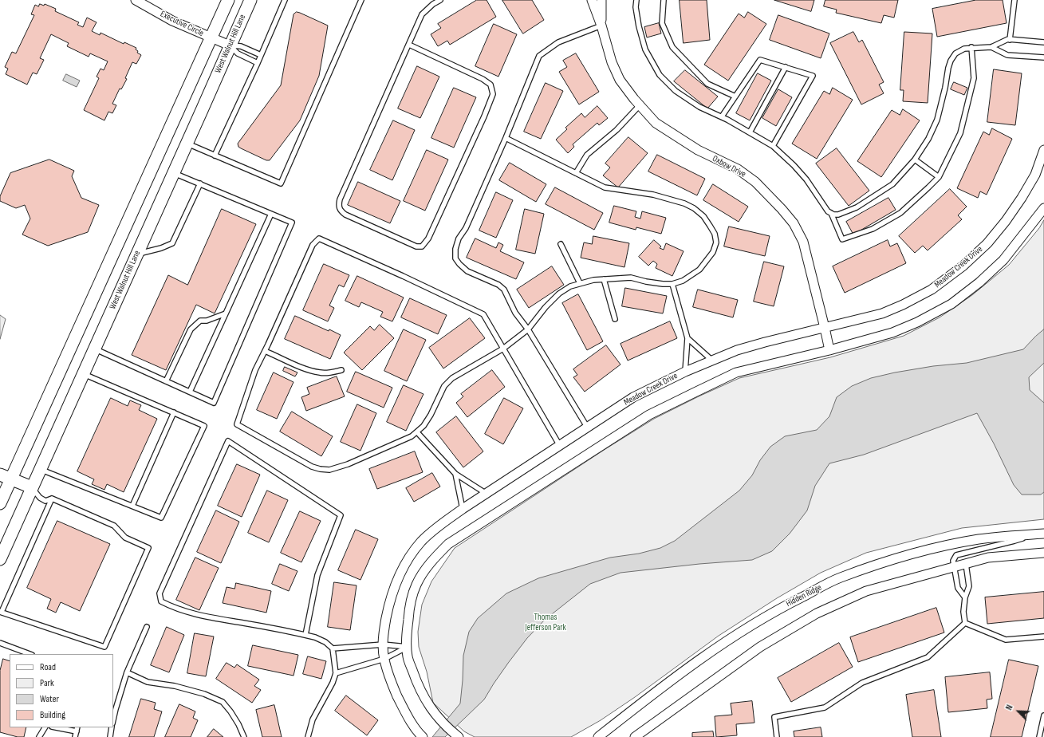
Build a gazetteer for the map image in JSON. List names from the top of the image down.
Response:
{
  "streets": {
    "main road": ["West Walnut Hill Lane"],
    "street": [
      "Executive Circle",
      "Oxbow Drive",
      "Meadow Creek Drive",
      "Hidden Ridge"
    ]
  },
  "crossings": [
    ["Executive Circle", "West Walnut Hill Lane"],
    ["Oxbow Drive", "Meadow Creek Drive"]
  ],
  "parks": ["Thomas Jefferson Park"],
  "legend": [
    "Road",
    "Park",
    "Water",
    "Building"
  ],
  "north": "top left"
}
